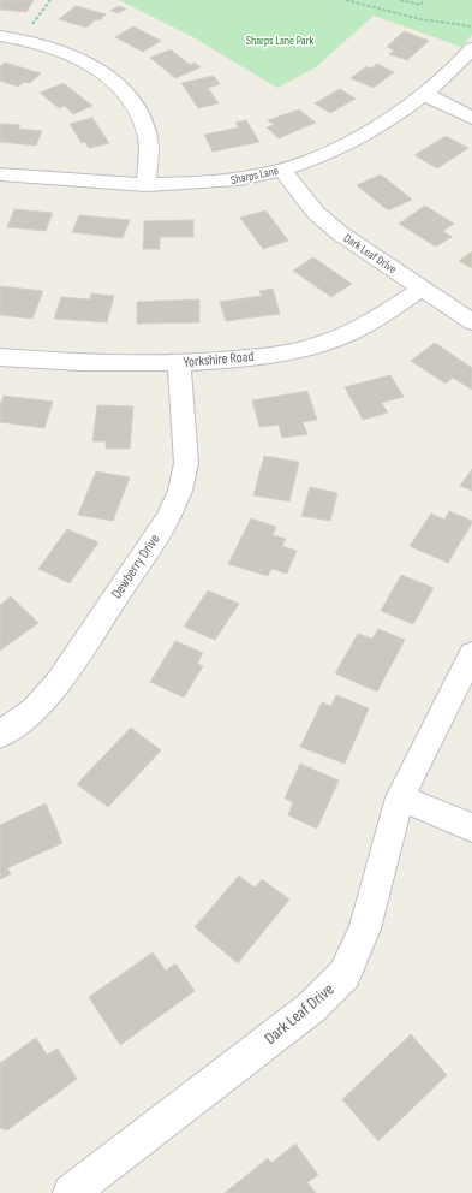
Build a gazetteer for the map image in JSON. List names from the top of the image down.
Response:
{
  "streets": {
    "street": [
      "Sharps Lane",
      "Dark Leaf Drive",
      "Yorkshire Road",
      "Dewberry Drive"
    ]
  },
  "crossings": [
    ["Sharps Lane", "Dark Leaf Drive"],
    ["Dark Leaf Drive", "Yorkshire Road"],
    ["Yorkshire Road", "Dewberry Drive"]
  ],
  "parks": ["Sharps Lane Park"]
}
